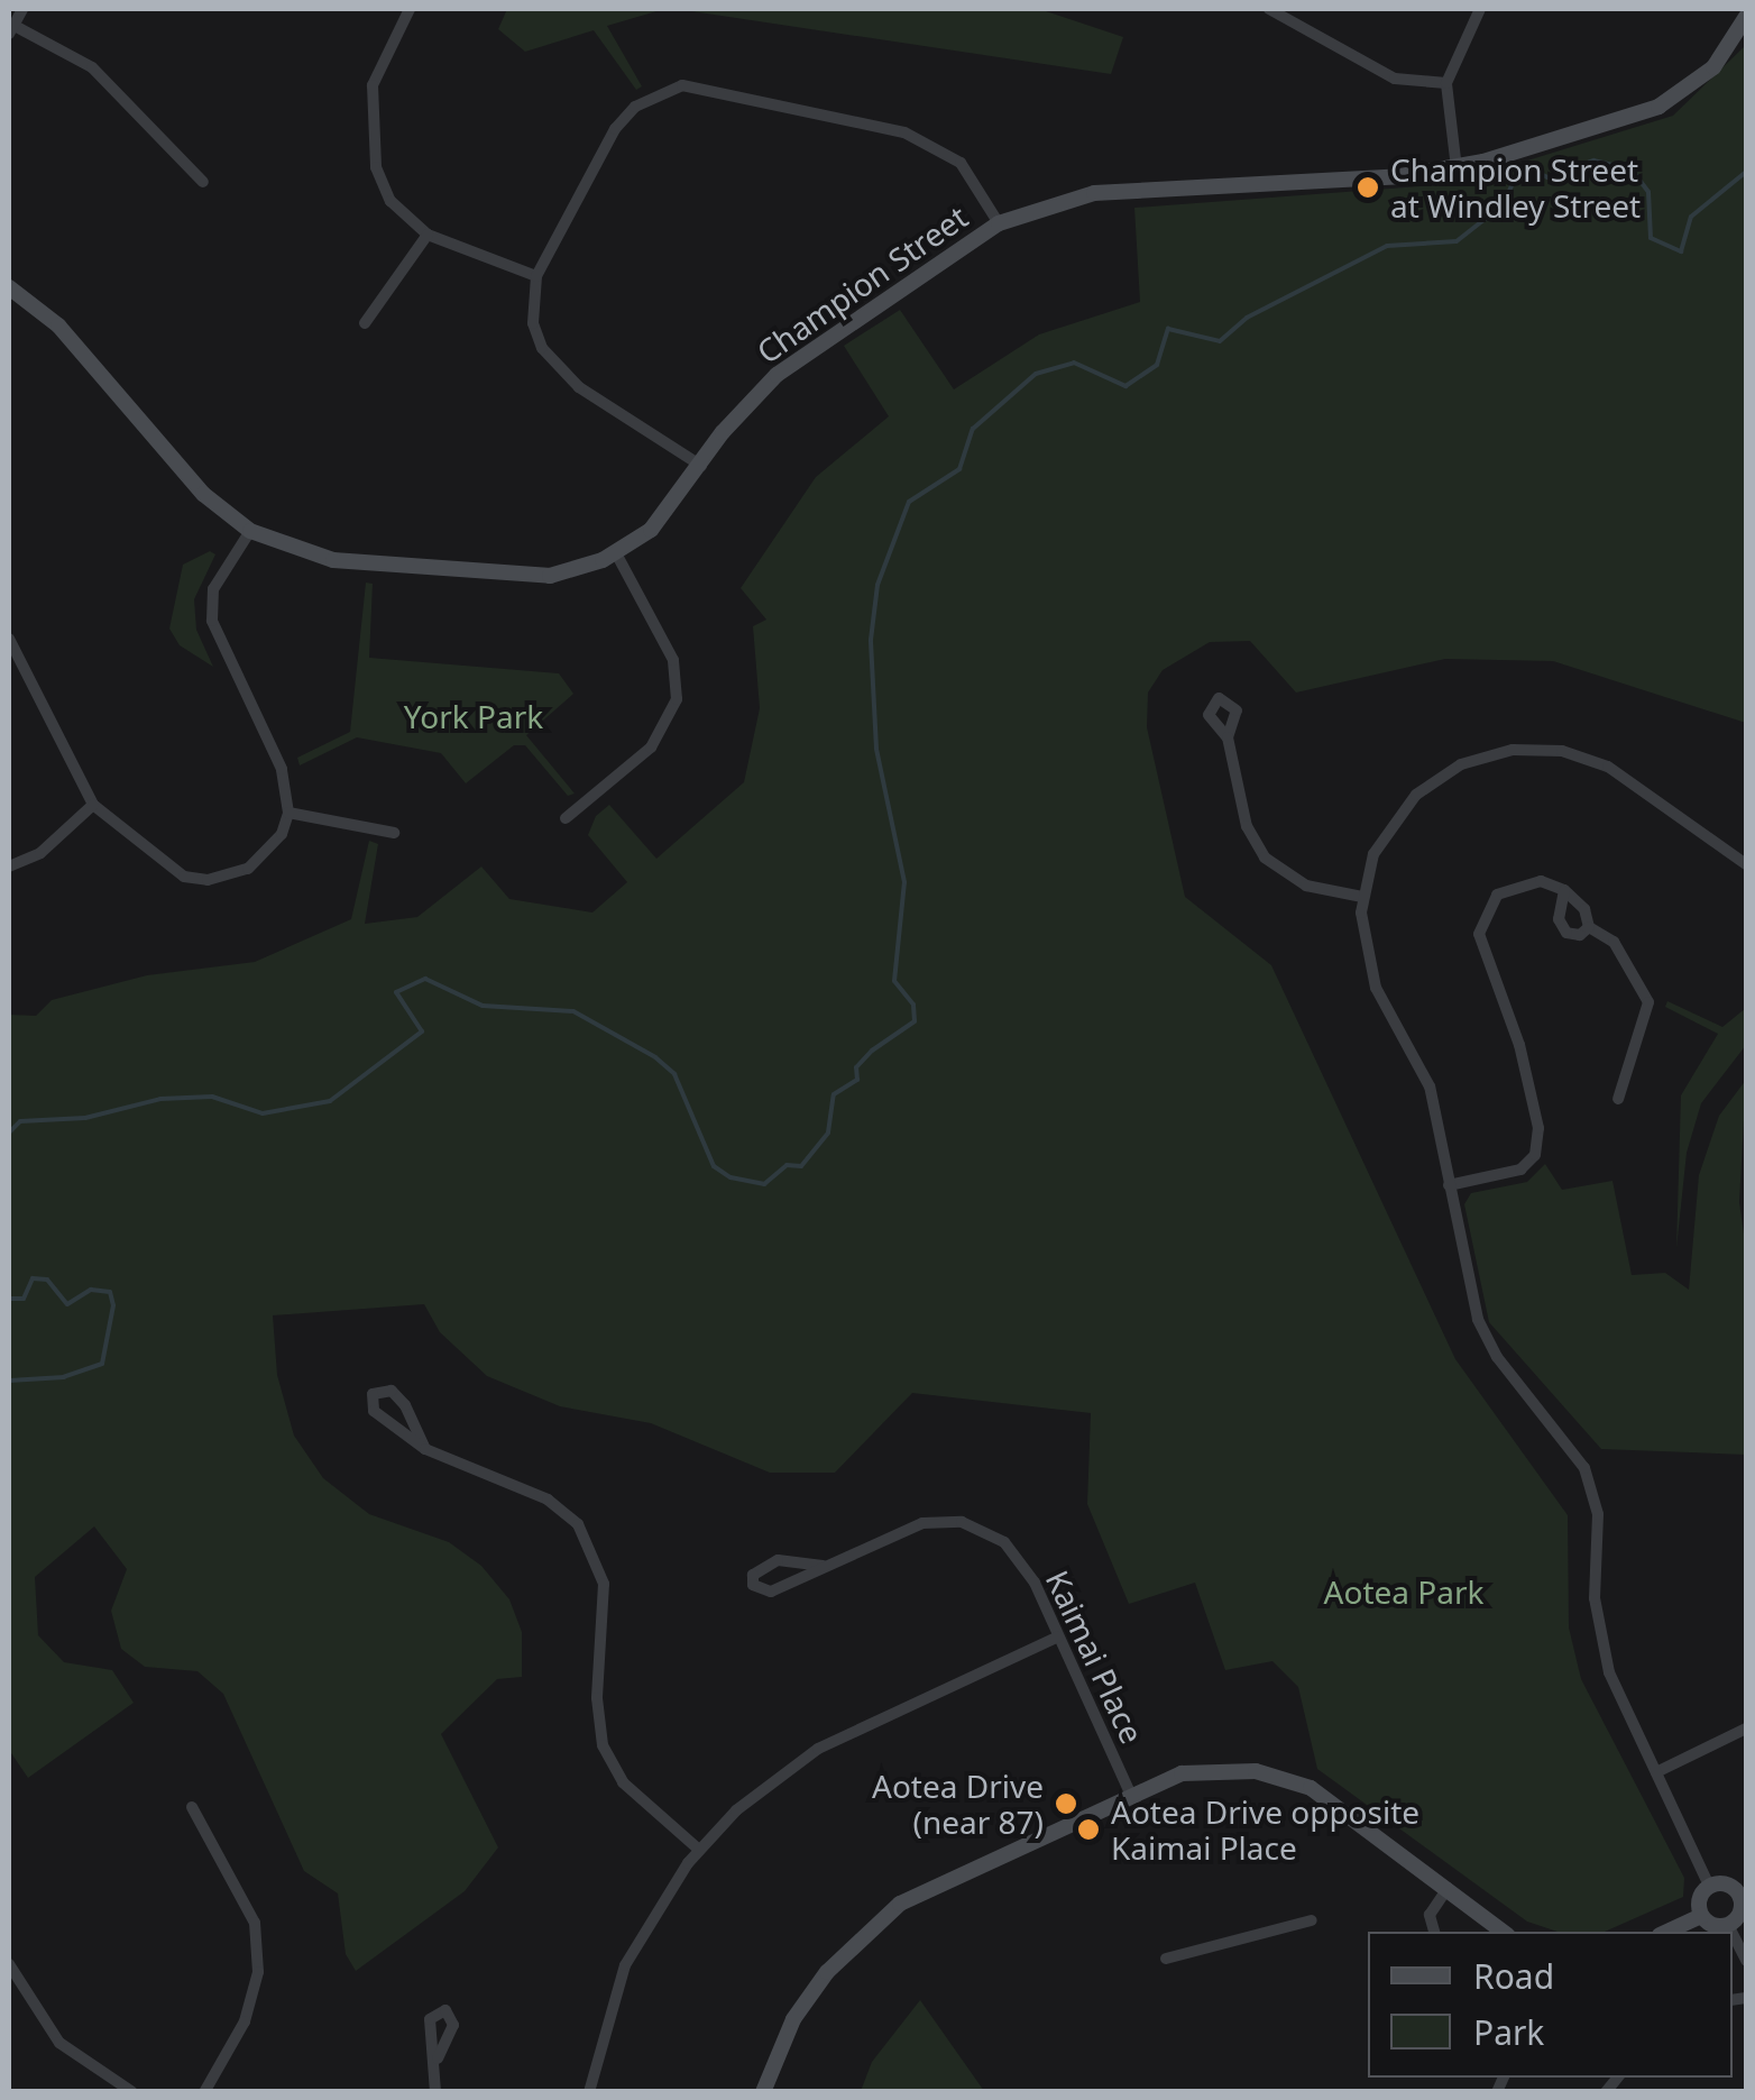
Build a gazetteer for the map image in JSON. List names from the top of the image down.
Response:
{
  "streets": {
    "main road": ["Champion Street"],
    "street": ["Kaimai Place"]
  },
  "parks": ["York Park", "Aotea Park"],
  "places": ["Champion Street at Windley Street", "Aotea Drive (near 87)", "Aotea Drive opposite Kaimai Place"],
  "legend": ["Road", "Park"]
}
